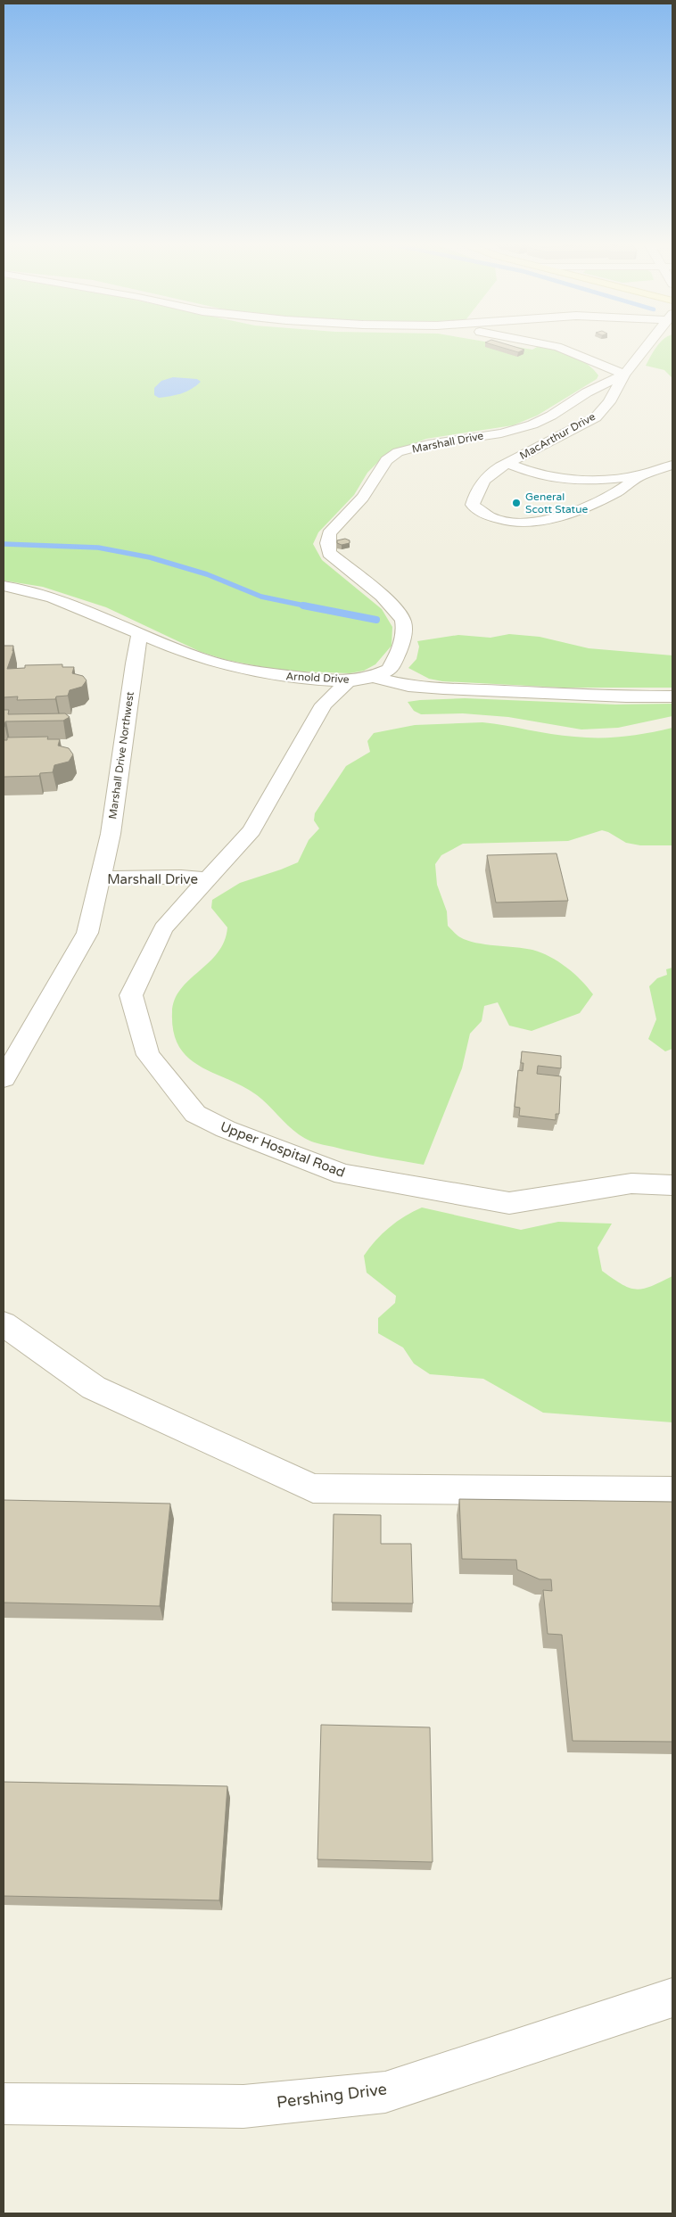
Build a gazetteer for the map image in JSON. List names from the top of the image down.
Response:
{
  "streets": {
    "street": [
      "MacArthur Drive",
      "Marshall Drive",
      "Arnold Drive",
      "Marshall Drive Northwest",
      "Upper Hospital Road",
      "Pershing Drive"
    ]
  },
  "crossings": [
    ["MacArthur Drive", "Marshall Drive"],
    ["Marshall Drive", "Arnold Drive"],
    ["Marshall Drive", "Marshall Drive Northwest"],
    ["Marshall Drive", "Upper Hospital Road"],
    ["Arnold Drive", "Marshall Drive Northwest"]
  ],
  "places": ["General Scott Statue"]
}
